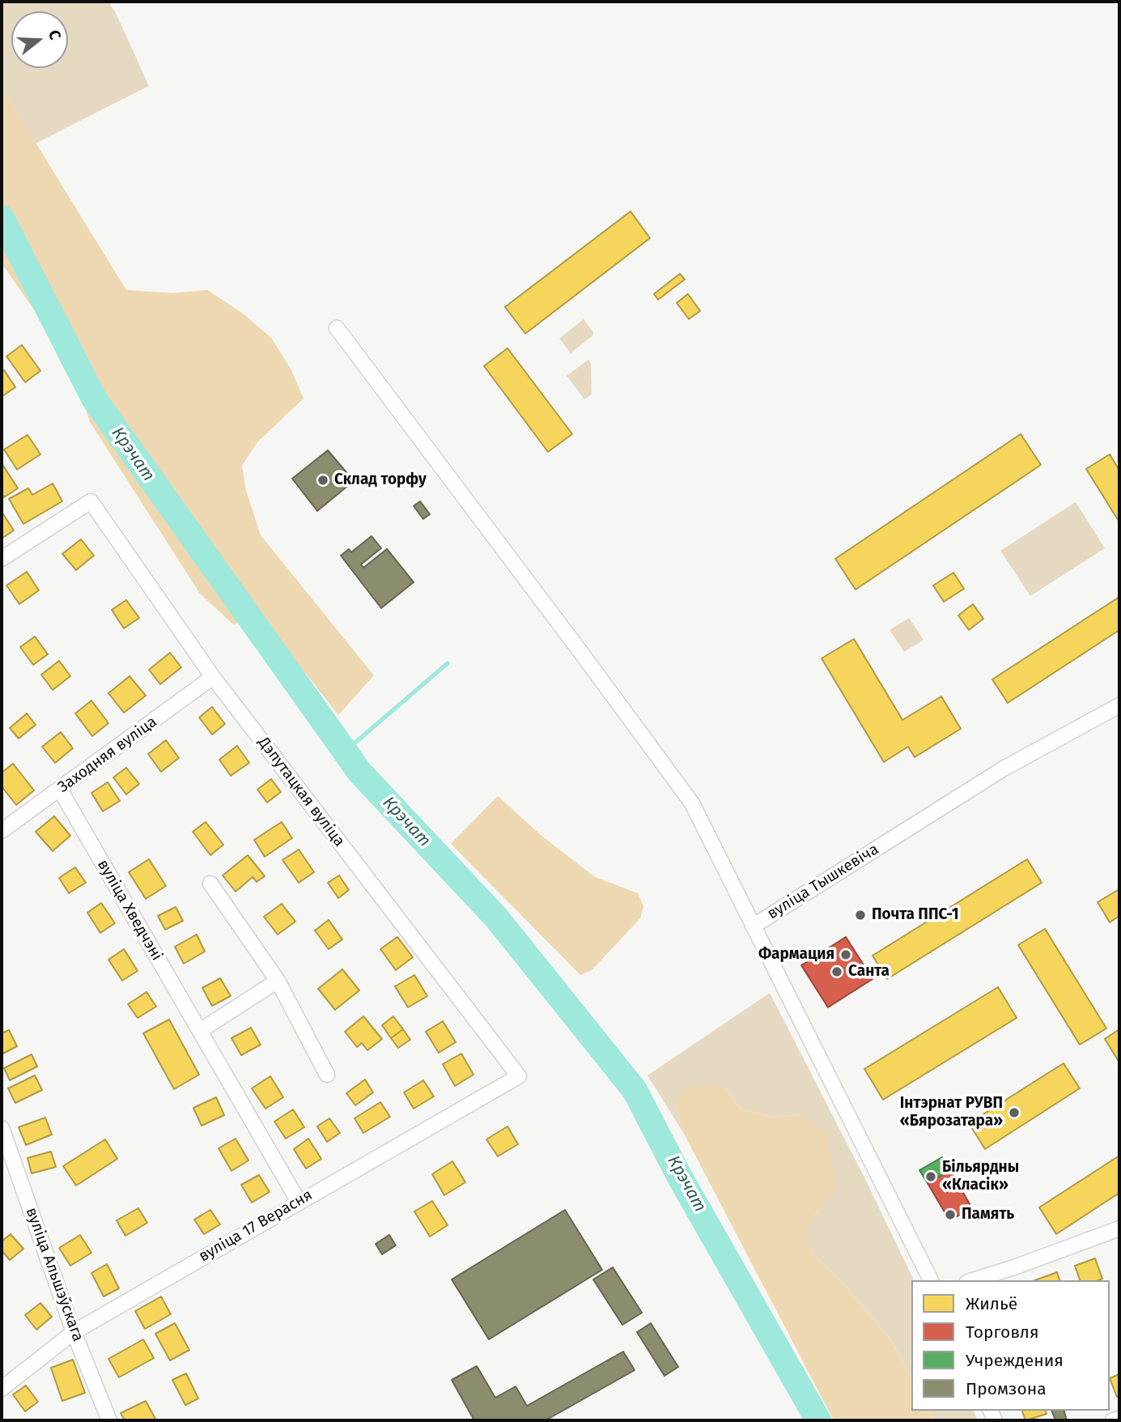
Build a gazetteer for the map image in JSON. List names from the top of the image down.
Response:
{
  "streets": {
    "street": [
      "Заходняя вуліца",
      "Дэпутацкая вуліца",
      "вуліца Тышкевіча",
      "вуліца Хведчэні",
      "вуліца 17 Верасня",
      "вуліца Альшэўскага"
    ]
  },
  "crossings": [
    ["Заходняя вуліца", "Дэпутацкая вуліца"],
    ["Заходняя вуліца", "вуліца Хведчэні"],
    ["Дэпутацкая вуліца", "вуліца 17 Верасня"],
    ["вуліца Хведчэні", "вуліца 17 Верасня"],
    ["вуліца 17 Верасня", "вуліца Альшэўскага"]
  ],
  "water": ["Крэчат"],
  "places": [
    "Склад торфу",
    "Почта ППС-1",
    "Фармация",
    "Санта",
    "Інтэрнат РУВП «Бярозатара»",
    "Більярдны «Класік»",
    "Память"
  ],
  "legend": [
    "Жильё",
    "Торговля",
    "Учреждения",
    "Промзона"
  ],
  "north": "right"
}
